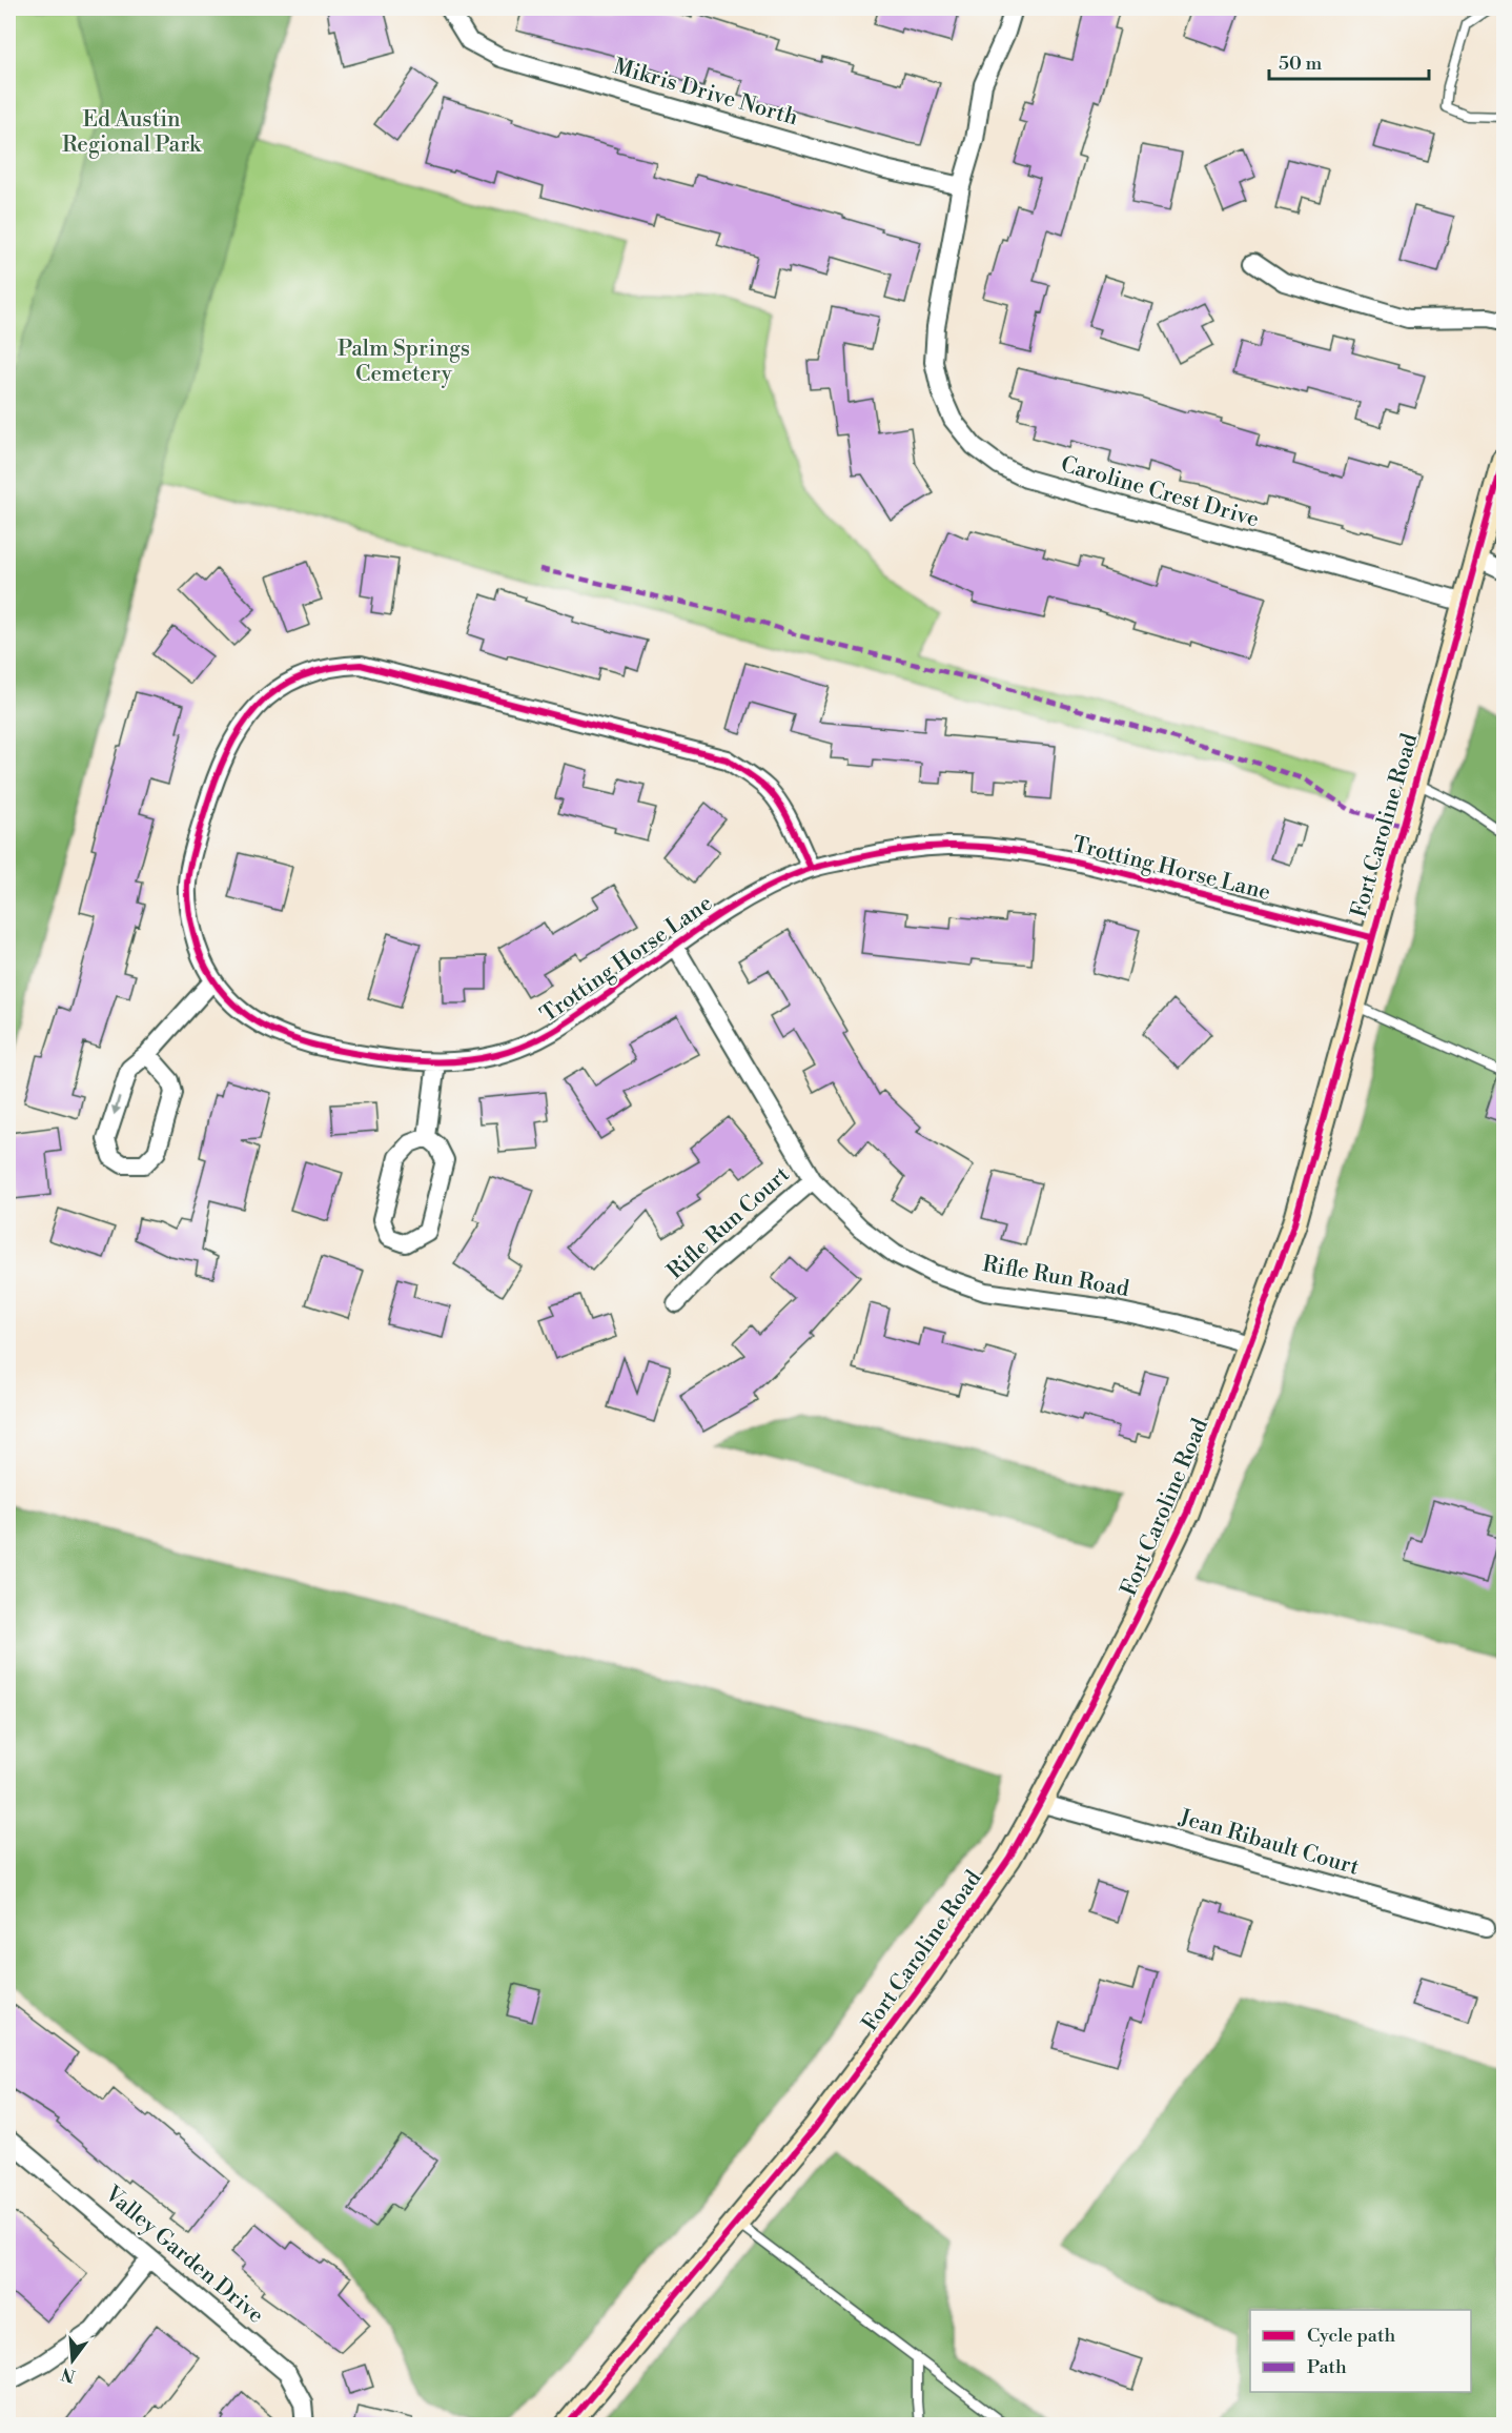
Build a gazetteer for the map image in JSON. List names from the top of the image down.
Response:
{
  "streets": {
    "street": [
      "Mikris Drive North",
      "Caroline Crest Drive",
      "Fort Caroline Road",
      "Trotting Horse Lane",
      "Rifle Run Court",
      "Rifle Run Road",
      "Jean Ribault Court",
      "Valley Garden Drive"
    ]
  },
  "crossings": [
    ["Mikris Drive North", "Caroline Crest Drive"],
    ["Caroline Crest Drive", "Fort Caroline Road"],
    ["Fort Caroline Road", "Trotting Horse Lane"],
    ["Fort Caroline Road", "Rifle Run Road"],
    ["Fort Caroline Road", "Jean Ribault Court"],
    ["Trotting Horse Lane", "Rifle Run Road"],
    ["Rifle Run Court", "Rifle Run Road"]
  ],
  "parks": ["Ed Austin Regional Park", "Palm Springs Cemetery"],
  "legend": ["Cycle path", "Path"],
  "scale_bar": "50 m",
  "north": "bottom"
}
